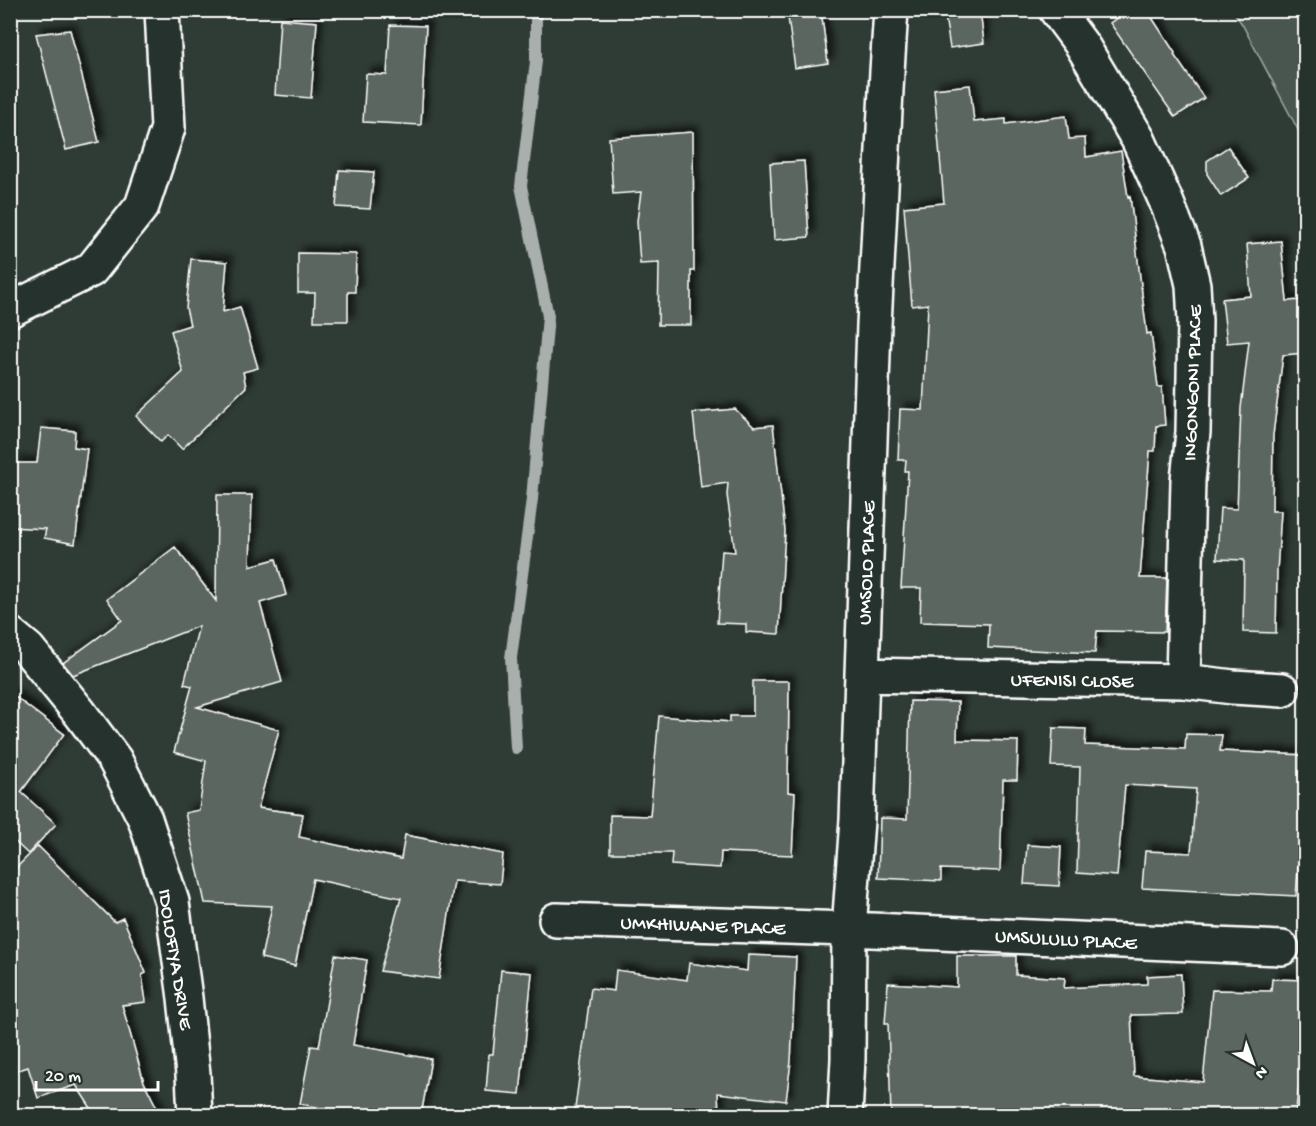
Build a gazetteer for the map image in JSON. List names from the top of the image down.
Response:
{
  "streets": {
    "street": [
      "INGONGONI PLACE",
      "UMSOLO PLACE",
      "UFENISI CLOSE",
      "UMKHIWANE PLACE",
      "UMSULULU PLACE",
      "IDOLOFIYA DRIVE"
    ]
  },
  "crossings": [
    ["INGONGONI PLACE", "UFENISI CLOSE"],
    ["UMSOLO PLACE", "UFENISI CLOSE"],
    ["UMSOLO PLACE", "UMKHIWANE PLACE"],
    ["UMSOLO PLACE", "UMSULULU PLACE"],
    ["UMKHIWANE PLACE", "UMSULULU PLACE"]
  ],
  "scale_bar": "20 m",
  "north": "bottom right"
}
